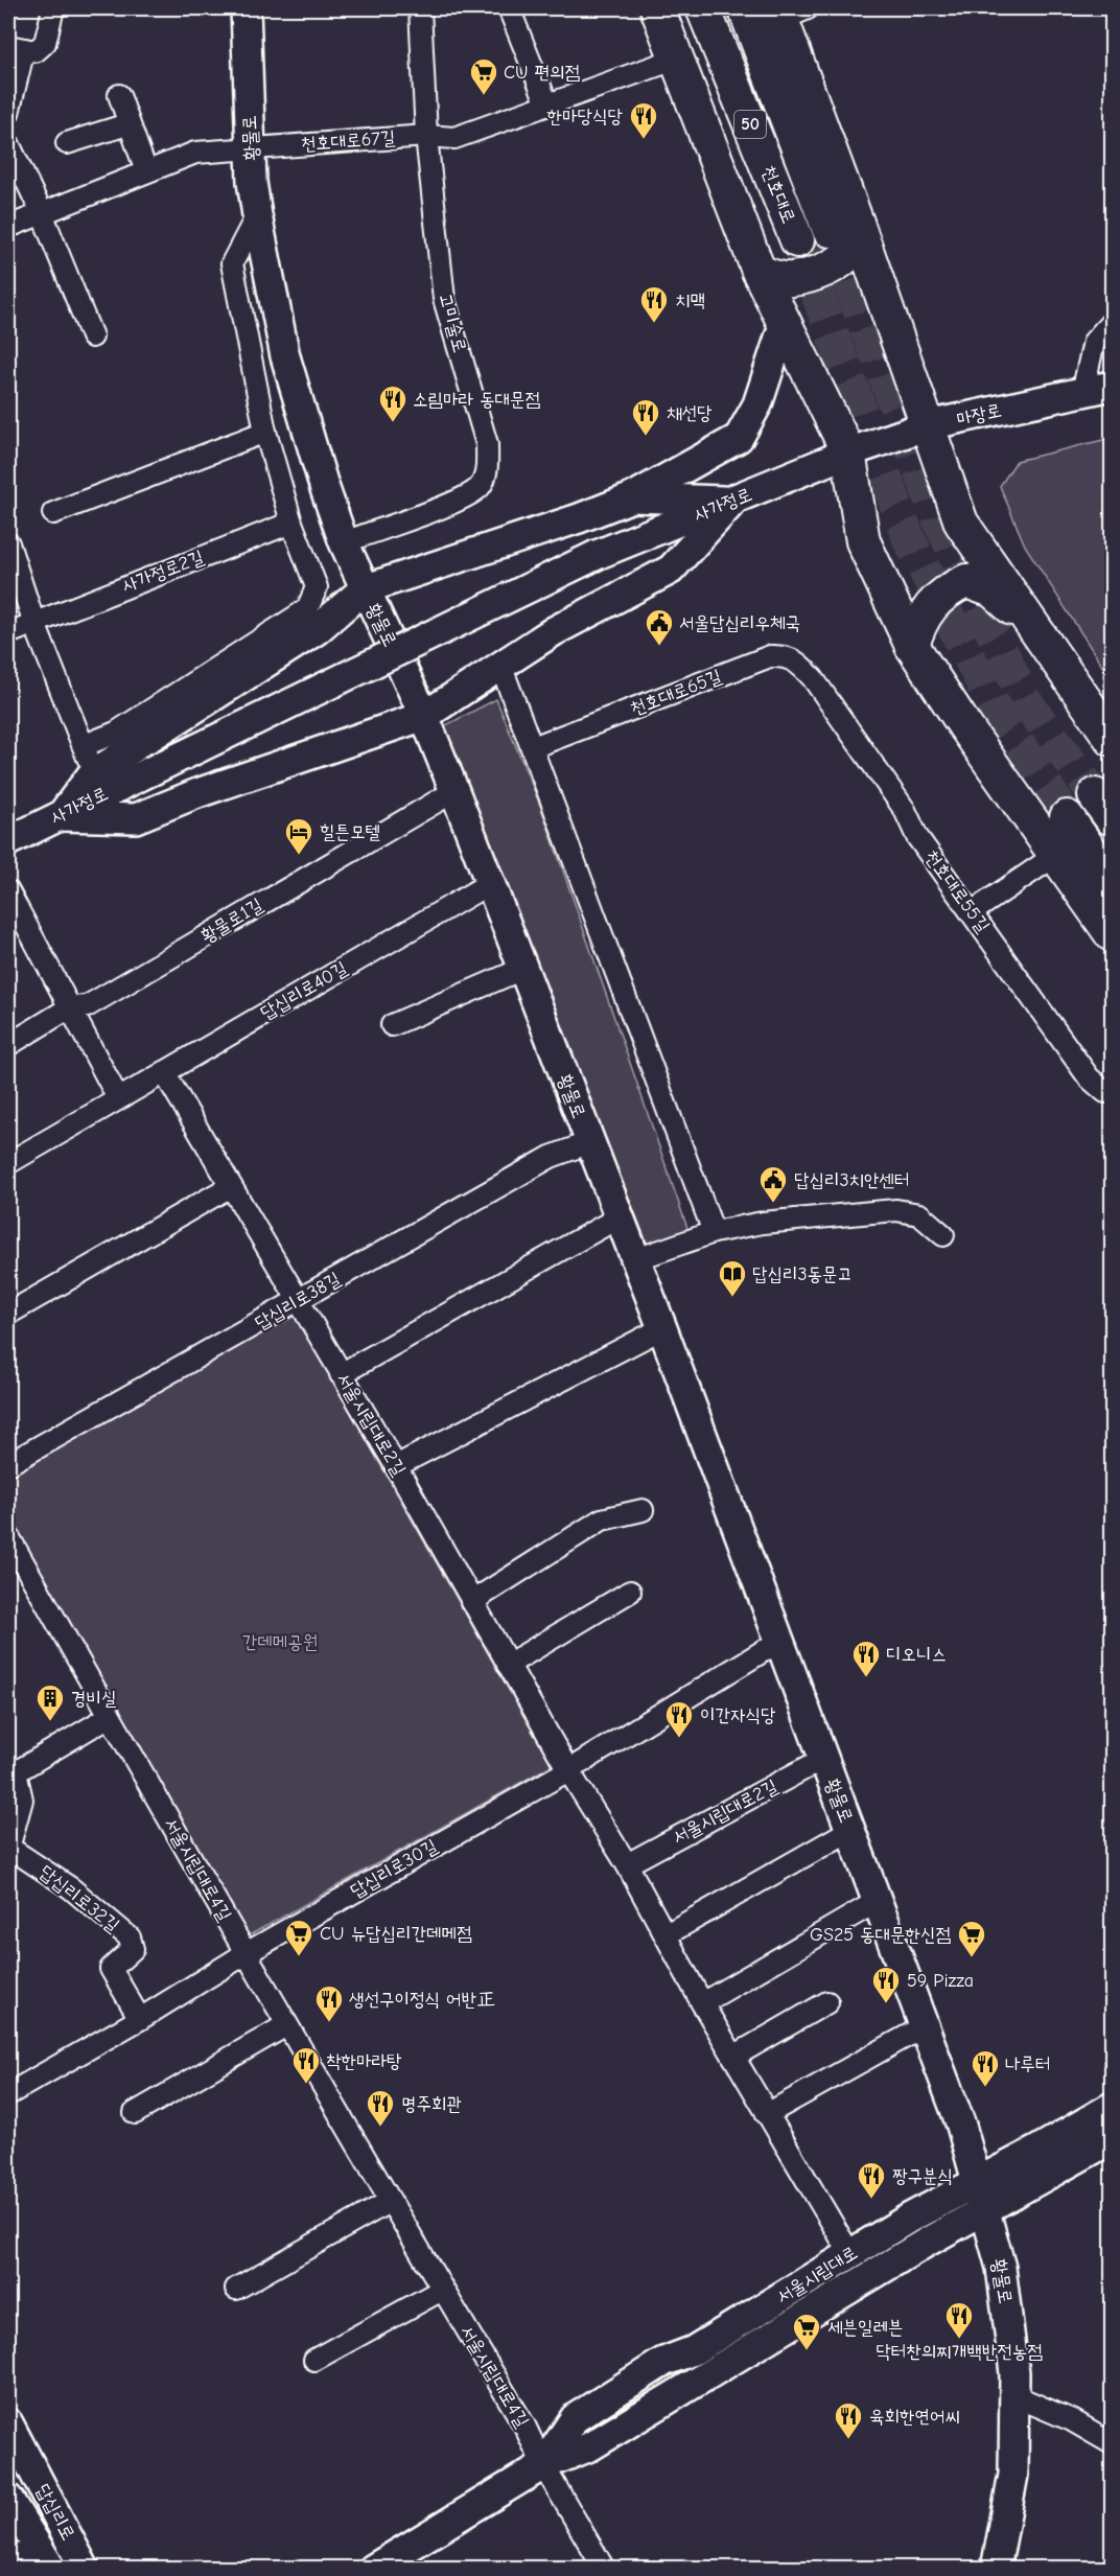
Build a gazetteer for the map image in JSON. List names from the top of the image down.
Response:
{
  "streets": {
    "main road": [
      "50",
      "황물로",
      "천호대로",
      "마장로",
      "사가정로",
      "서울시립대로",
      "답십리로"
    ],
    "street": [
      "천호대로67길",
      "고미술로",
      "사가정로2길",
      "천호대로65길",
      "천호대로55길",
      "황물로1길",
      "답십리로40길",
      "답십리로38길",
      "서울시립대로2길",
      "답십리로30길",
      "서울시립대로4길",
      "답십리로32길"
    ]
  },
  "crossings": [
    ["황물로", "천호대로67길"],
    ["황물로", "고미술로"],
    ["황물로", "황물로1길"],
    ["황물로", "답십리로40길"],
    ["황물로", "답십리로38길"],
    ["황물로", "서울시립대로2길"],
    ["황물로", "답십리로30길"],
    ["황물로", "서울시립대로"],
    ["천호대로67길", "고미술로"],
    ["마장로", "사가정로"],
    ["천호대로65길", "천호대로55길"],
    ["답십리로40길", "서울시립대로2길"],
    ["답십리로38길", "서울시립대로2길"],
    ["서울시립대로2길", "답십리로30길"],
    ["서울시립대로2길", "서울시립대로"],
    ["답십리로30길", "서울시립대로4길"],
    ["답십리로30길", "답십리로32길"],
    ["서울시립대로4길", "서울시립대로"]
  ],
  "parks": ["간데메공원"],
  "places": {
    "supermarket": [
      "CU 편의점",
      "CU 뉴답십리간데메점",
      "GS25 동대문한신점",
      "세븐일레븐"
    ],
    "restaurant": [
      "한마당식당",
      "치맥",
      "소림마라 동대문점",
      "채선당",
      "디오니스",
      "이간자식당",
      "59 Pizza",
      "생선구이정식 어반正",
      "착한마라탕",
      "나루터",
      "명주회관",
      "짱구분식",
      "닥터찬의찌개백반전농점",
      "육회한연어씨"
    ],
    "public building": ["서울답십리우체국", "답십리3치안센터"],
    "hotel": ["힐튼모텔"],
    "library": ["답십리3동문고"],
    "building": ["경비실"]
  }
}
